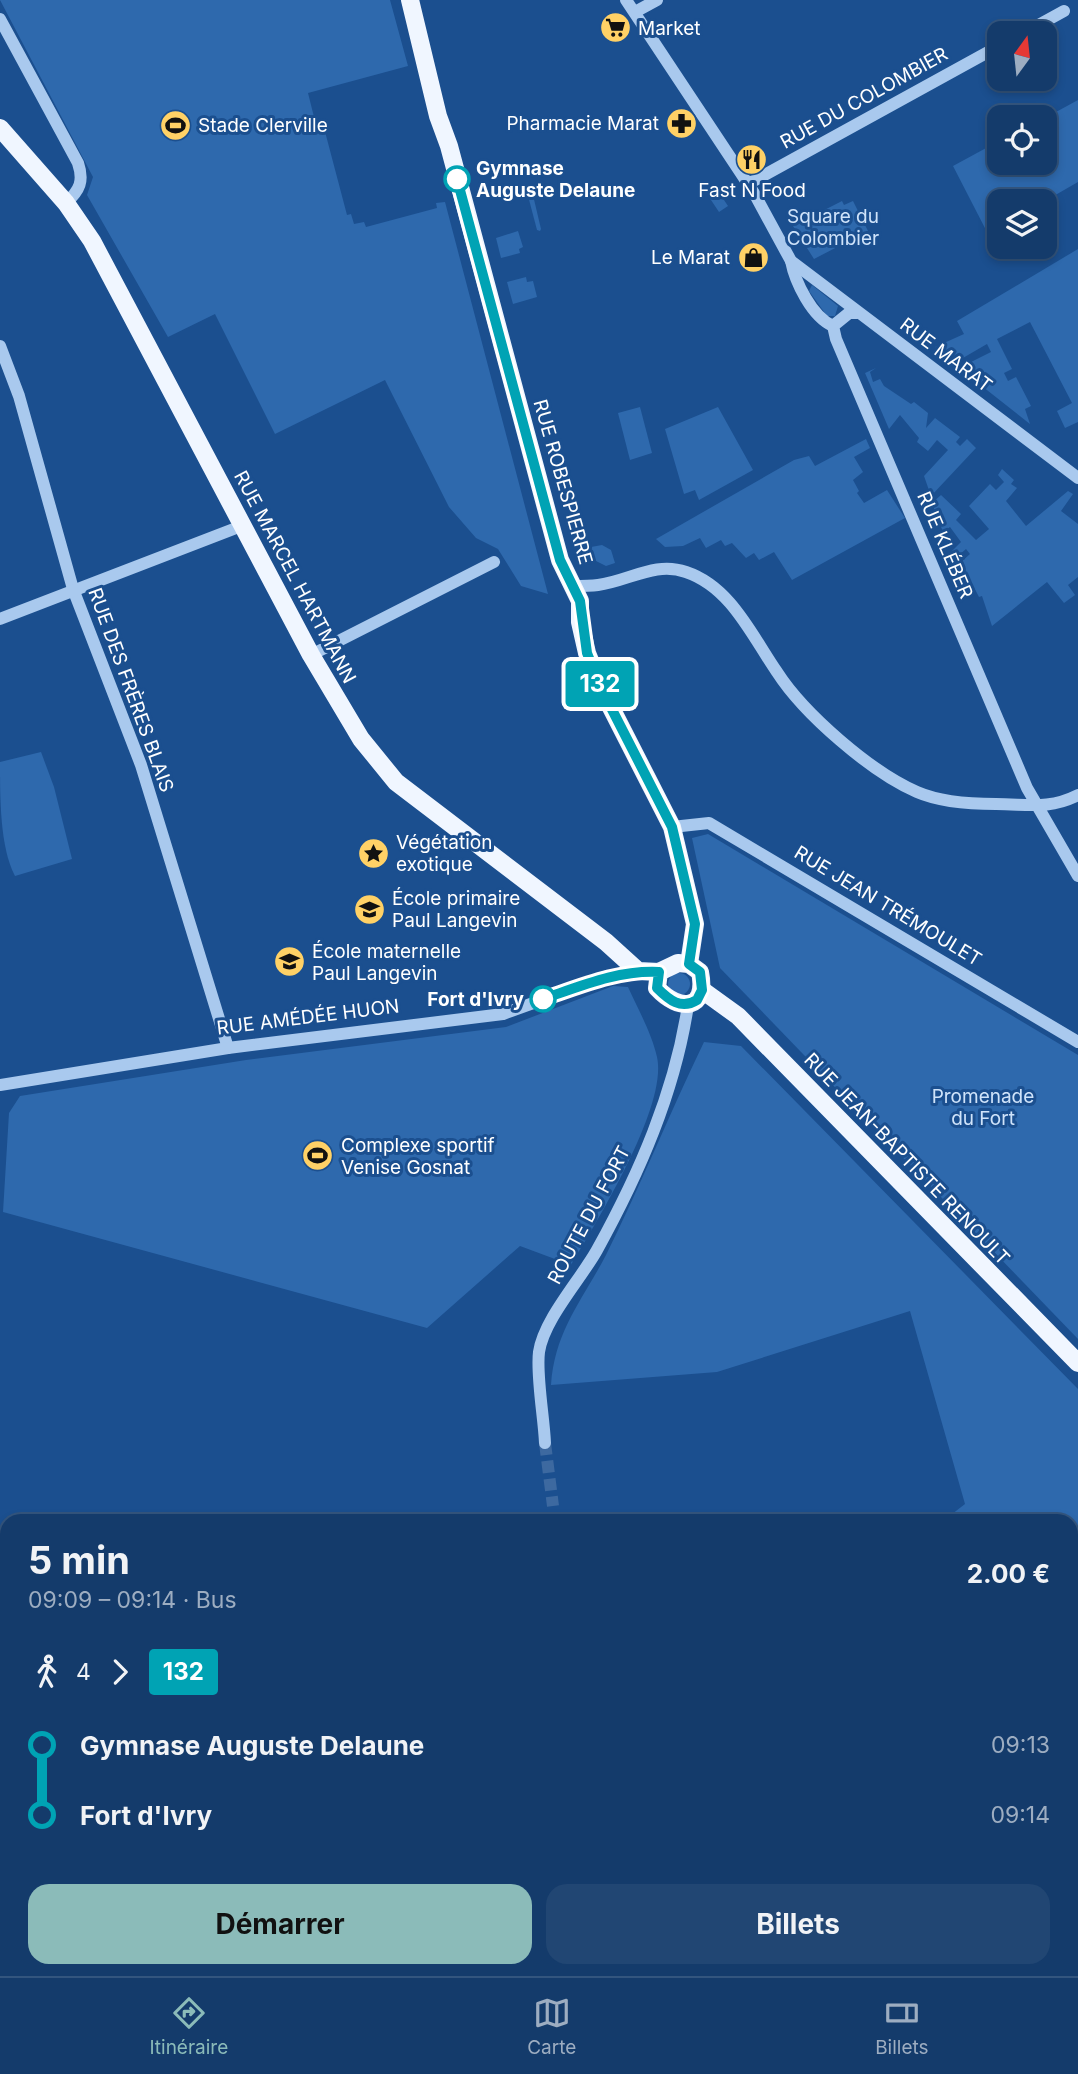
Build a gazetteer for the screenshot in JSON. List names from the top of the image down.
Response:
{
  "streets": {
    "main road": [
      "RUE ROBESPIERRE",
      "RUE MARCEL HARTMANN",
      "RUE AMÉDÉE HUON",
      "RUE JEAN-BAPTISTE RENOULT"
    ],
    "street": [
      "RUE DU COLOMBIER",
      "RUE MARAT",
      "RUE KLÉBER",
      "RUE DES FRÈRES BLAIS",
      "RUE JEAN TRÉMOULET",
      "ROUTE DU FORT"
    ]
  },
  "crossings": [
    ["RUE DU COLOMBIER", "RUE MARAT"],
    ["RUE MARAT", "RUE KLÉBER"],
    ["RUE ROBESPIERRE", "RUE JEAN TRÉMOULET"],
    ["RUE ROBESPIERRE", "RUE AMÉDÉE HUON"],
    ["RUE ROBESPIERRE", "RUE JEAN-BAPTISTE RENOULT"],
    ["RUE ROBESPIERRE", "ROUTE DU FORT"],
    ["RUE MARCEL HARTMANN", "RUE AMÉDÉE HUON"],
    ["RUE DES FRÈRES BLAIS", "RUE AMÉDÉE HUON"],
    ["RUE AMÉDÉE HUON", "RUE JEAN-BAPTISTE RENOULT"],
    ["RUE AMÉDÉE HUON", "ROUTE DU FORT"],
    ["RUE JEAN-BAPTISTE RENOULT", "ROUTE DU FORT"]
  ],
  "parks": ["Square du Colombier", "Promenade du Fort"],
  "places": {
    "supermarket": ["Market"],
    "pharmacy": ["Pharmacie Marat"],
    "sports": ["Stade Clerville", "Complexe sportif Venise Gosnat"],
    "restaurant": ["Fast N Food"],
    "other": ["Gymnase Auguste Delaune", "Fort d'Ivry"],
    "shop": ["Le Marat"],
    "place": ["Végétation exotique"],
    "school or university": ["École primaire Paul Langevin", "École maternelle Paul Langevin"]
  },
  "lines": ["bus line 132"],
  "north": "top",
  "page": {
    "on_map": "132",
    "heading": ["5 min", "09:09 – 09:14 · Bus", "2.00 €"],
    "legs": ["4", "132"],
    "list": [
      {
        "name": "Gymnase Auguste Delaune",
        "value": "09:13"
      },
      {
        "name": "Fort d'Ivry",
        "value": "09:14"
      }
    ],
    "buttons": ["Démarrer", "Billets"],
    "tabs": ["Itinéraire", "Carte", "Billets"]
  }
}
